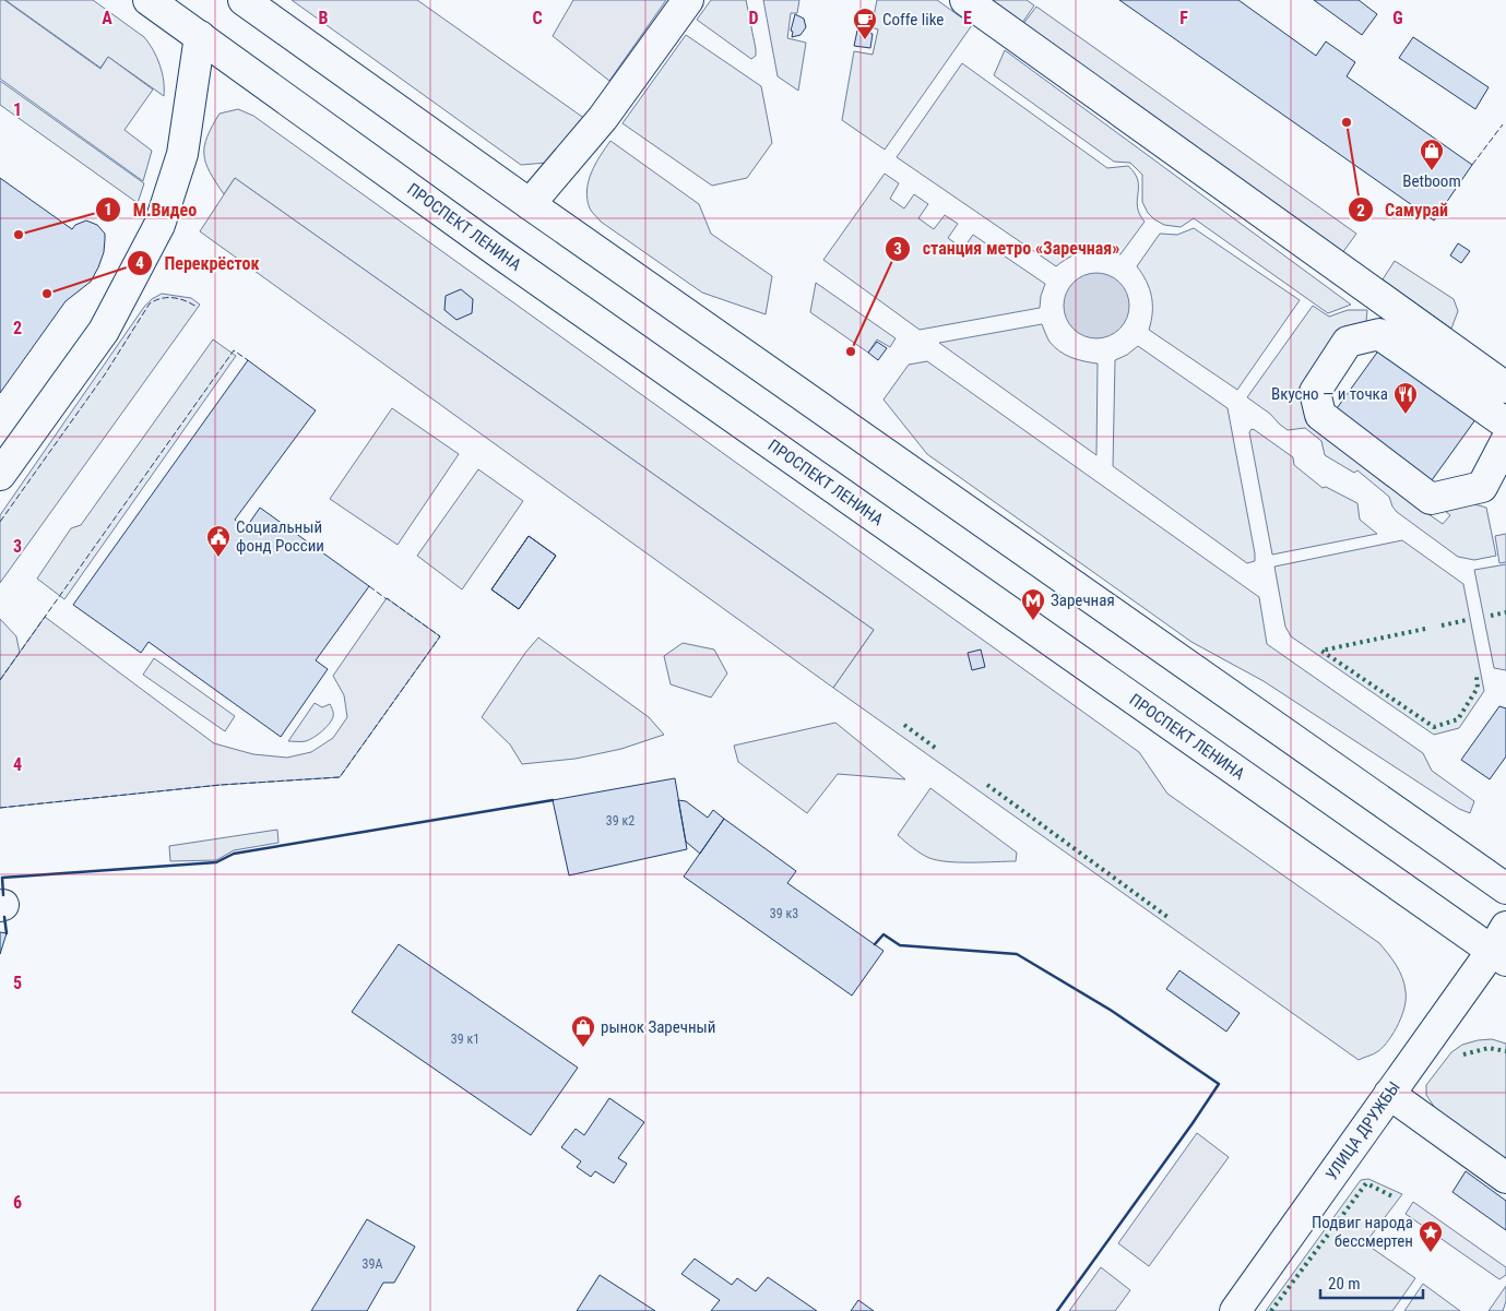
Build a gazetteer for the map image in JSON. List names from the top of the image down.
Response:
{
  "streets": {
    "main road": ["ПРОСПЕКТ ЛЕНИНА", "УЛИЦА ДРУЖБЫ"]
  },
  "crossings": [
    ["ПРОСПЕКТ ЛЕНИНА", "УЛИЦА ДРУЖБЫ"]
  ],
  "places": {
    "cafe": ["Coffe like"],
    "other": [
      "Самурай",
      "М.Видео",
      "Перекрёсток",
      "станция метро «Заречная»"
    ],
    "shop": ["Betboom", "рынок Заречный"],
    "restaurant": ["Вкусно — и точка"],
    "public building": ["Социальный фонд России"],
    "metro station": ["Заречная"],
    "place": ["Подвиг народа бессмертен"]
  },
  "house_numbers": [
    "39 к2",
    "39 к3",
    "39 к1",
    "39А"
  ],
  "scale_bar": "20 m",
  "grid": {
    "columns": [
      "A",
      "B",
      "C",
      "D",
      "E",
      "F",
      "G"
    ],
    "rows": [
      "1",
      "2",
      "3",
      "4",
      "5",
      "6"
    ]
  }
}
